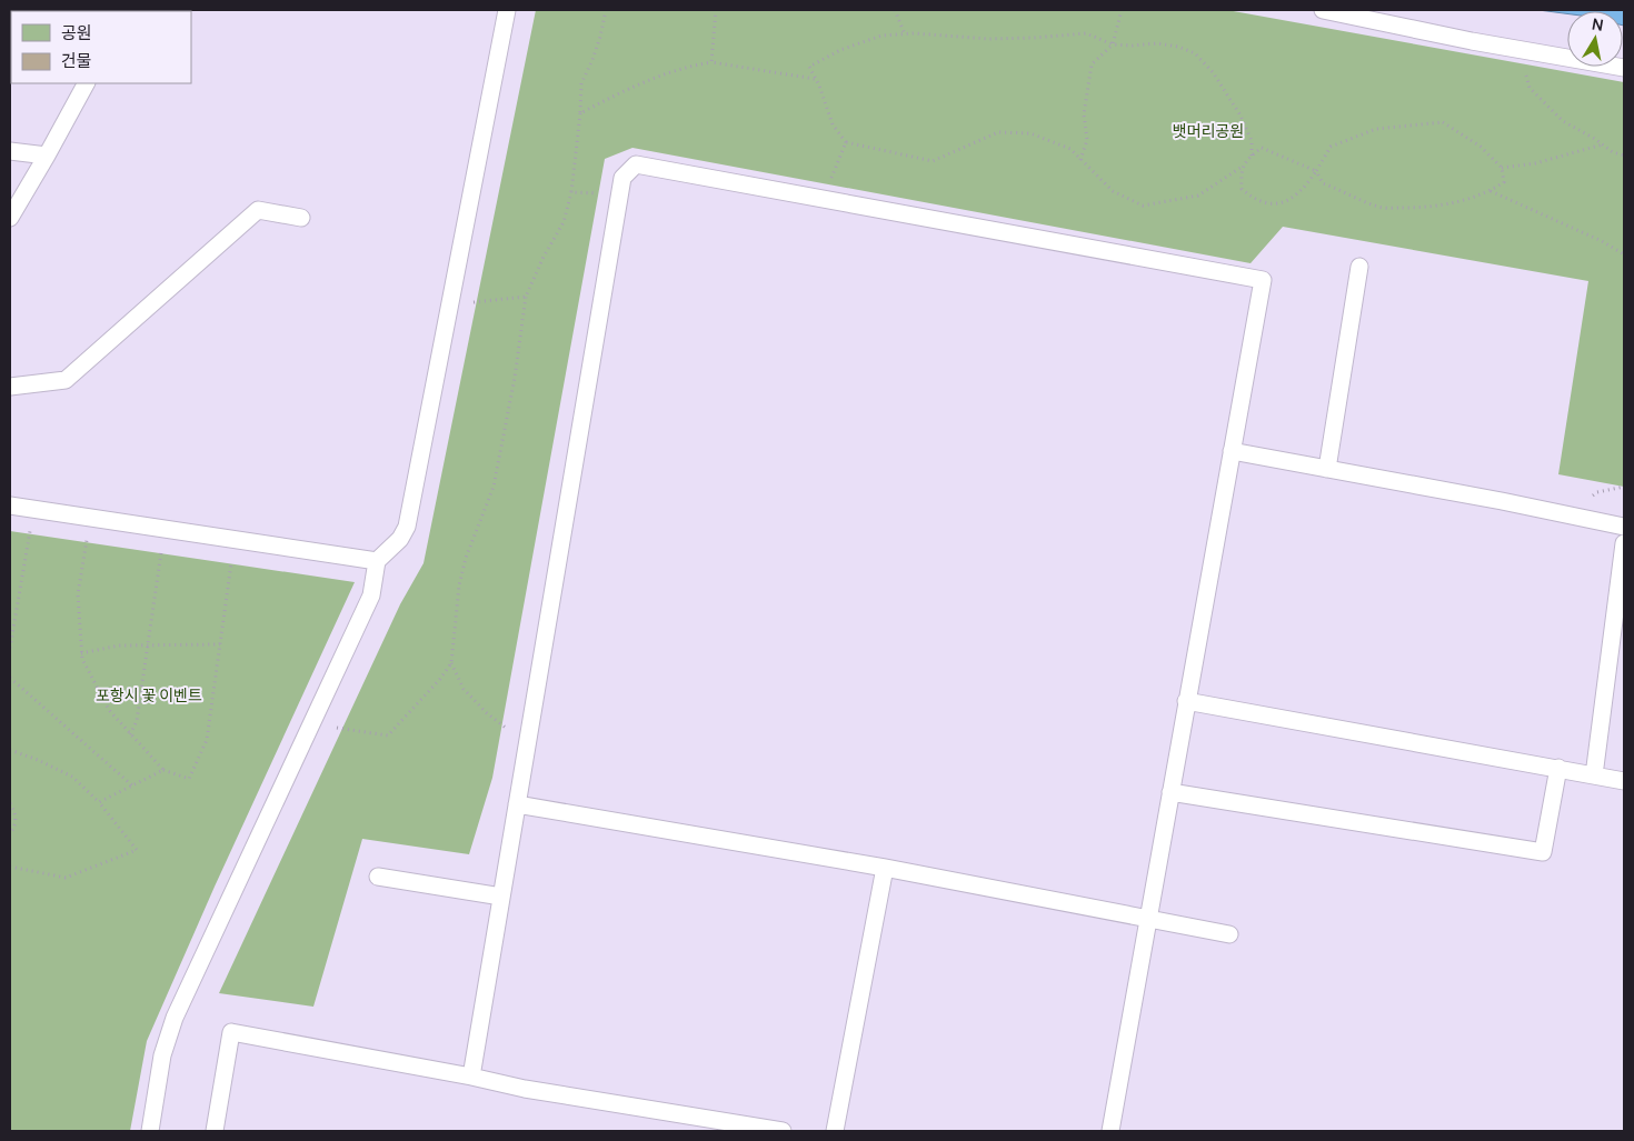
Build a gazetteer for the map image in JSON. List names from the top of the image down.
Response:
{
  "parks": ["뱃머리공원", "포항시 꽃 이벤트"],
  "legend": ["공원", "건물"],
  "north": "top"
}
